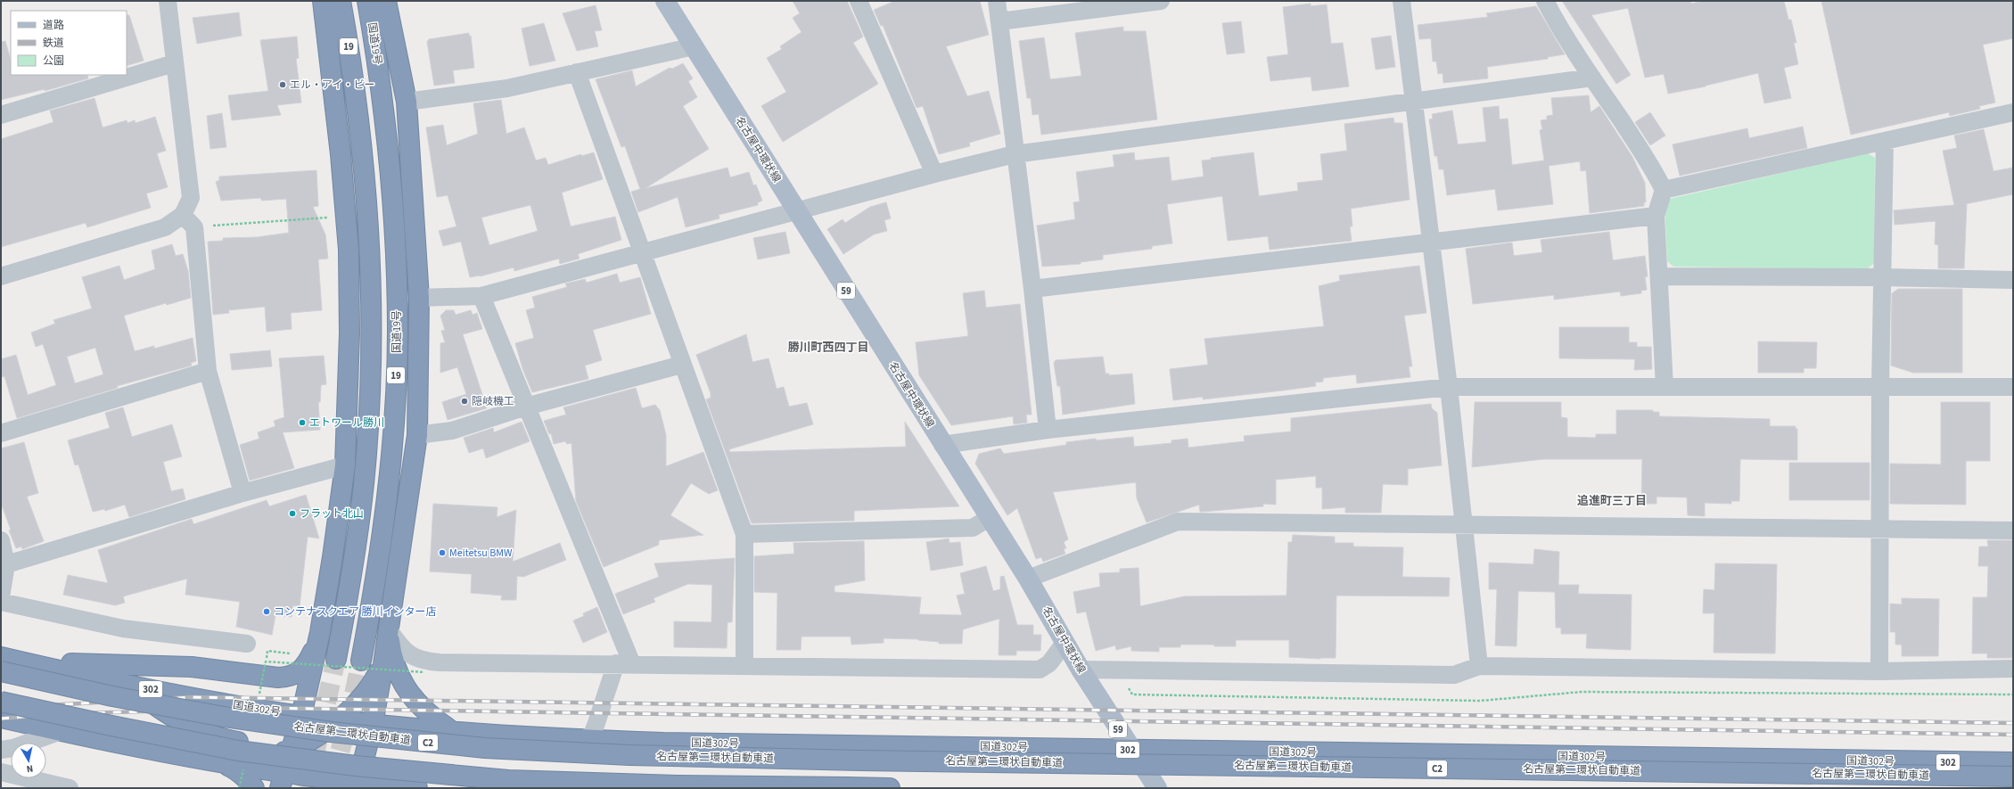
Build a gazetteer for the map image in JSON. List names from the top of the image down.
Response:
{
  "streets": {
    "highway": [
      "国道19号",
      "19",
      "302",
      "国道302号",
      "名古屋第二環状自動車道",
      "C2"
    ],
    "main road": ["名古屋中環状線", "59"]
  },
  "crossings": [
    ["名古屋中環状線", "国道302号"]
  ],
  "districts": ["勝川町西四丁目", "追進町三丁目"],
  "places": [
    "エル・アイ・ビー",
    "隠岐機工",
    "エトワール勝川",
    "フラット北山",
    "Meitetsu BMW",
    "コンテナスクエア 勝川インター店"
  ],
  "legend": ["道路", "鉄道", "公園"],
  "north": "bottom"
}
